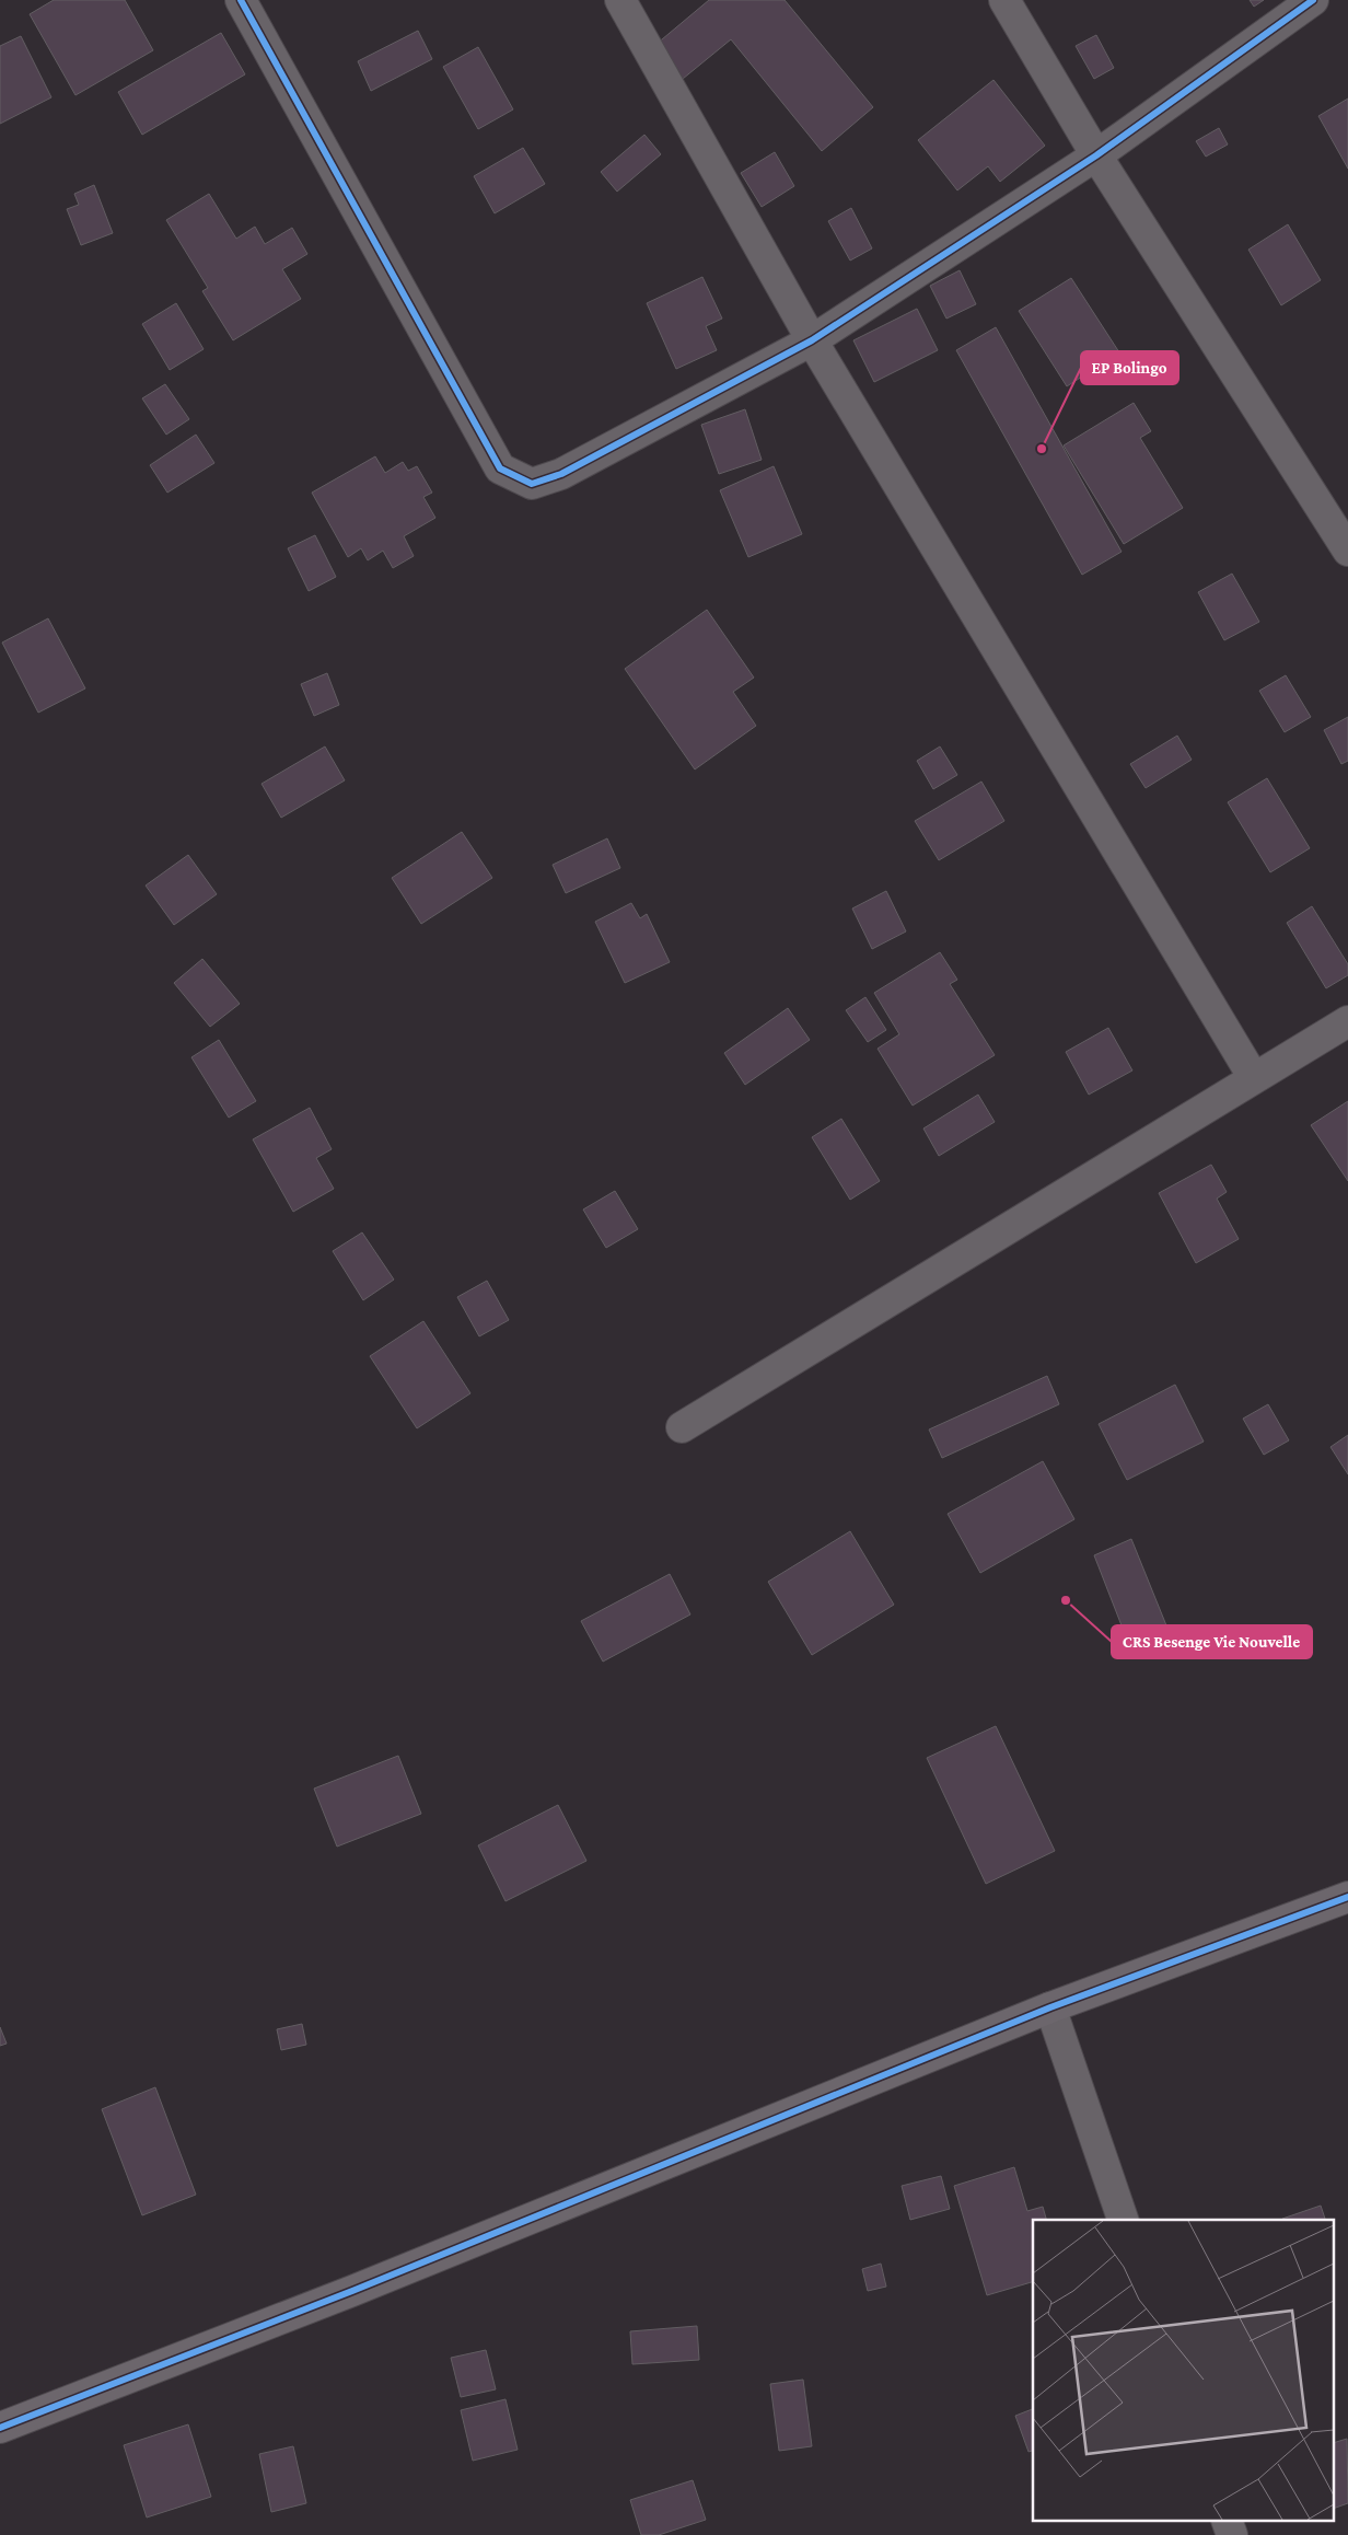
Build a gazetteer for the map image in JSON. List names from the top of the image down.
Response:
{
  "places": ["EP Bolingo", "CRS Besenge Vie Nouvelle"]
}
